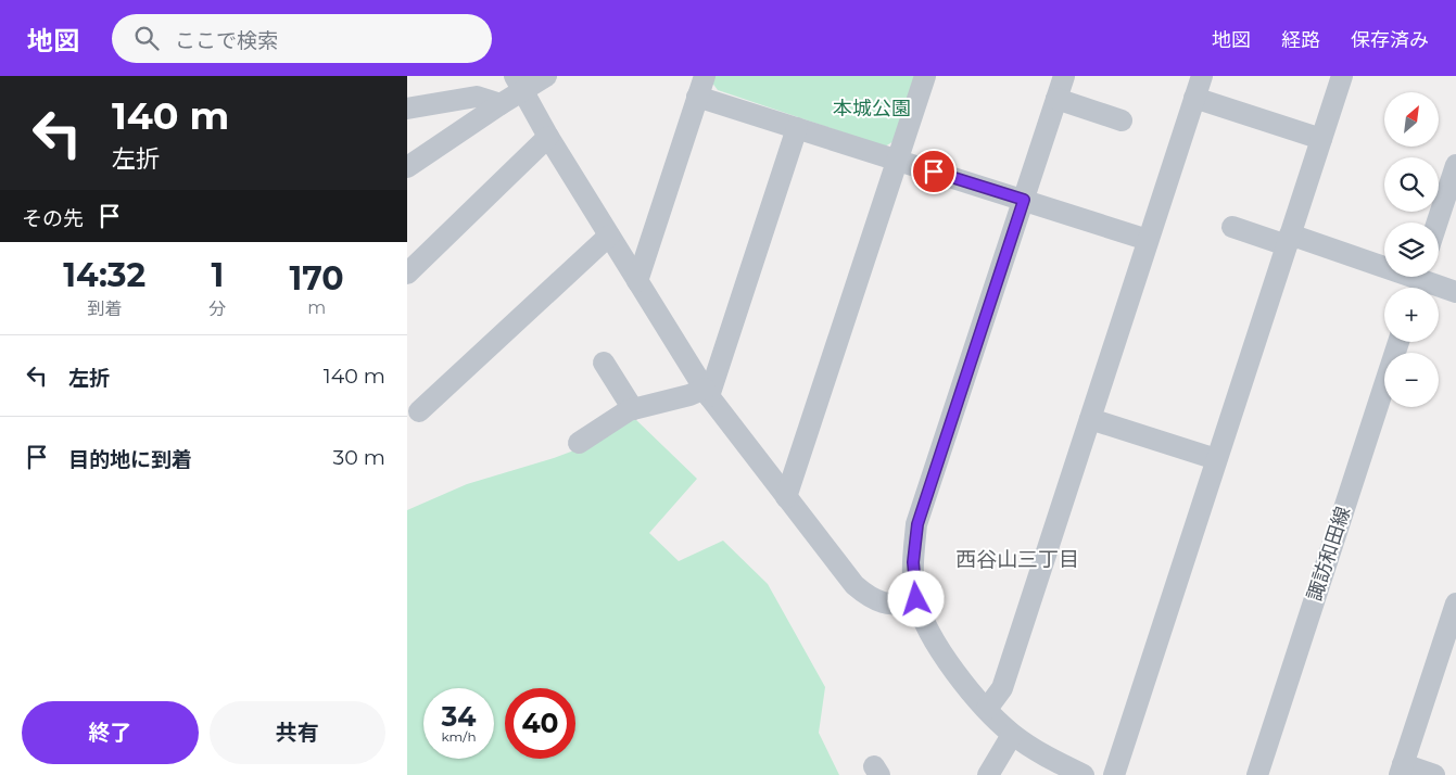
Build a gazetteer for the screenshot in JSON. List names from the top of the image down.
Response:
{
  "streets": {
    "street": ["諏訪和田線"]
  },
  "districts": ["西谷山三丁目"],
  "parks": ["本城公園"],
  "north": "top right",
  "page": {
    "header": "地図",
    "search": "ここで検索",
    "nav": ["地図", "経路", "保存済み"],
    "turn": ["140 m", "左折"],
    "map_buttons": ["+", "−"],
    "then": "その先",
    "eta": [
      "14:32",
      "到着",
      "1",
      "分",
      "170",
      "m"
    ],
    "list": [
      {
        "name": "左折",
        "value": "140 m"
      },
      {
        "name": "目的地に到着",
        "value": "30 m"
      }
    ],
    "speed": "34 km/h",
    "limit": "40",
    "buttons": ["終了", "共有"]
  }
}
